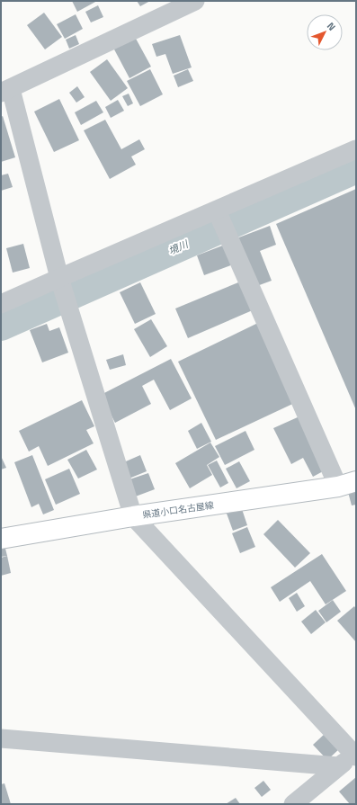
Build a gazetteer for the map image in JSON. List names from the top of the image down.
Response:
{
  "streets": {
    "main road": ["県道小口名古屋線"]
  },
  "water": ["境川"],
  "north": "top right"
}
